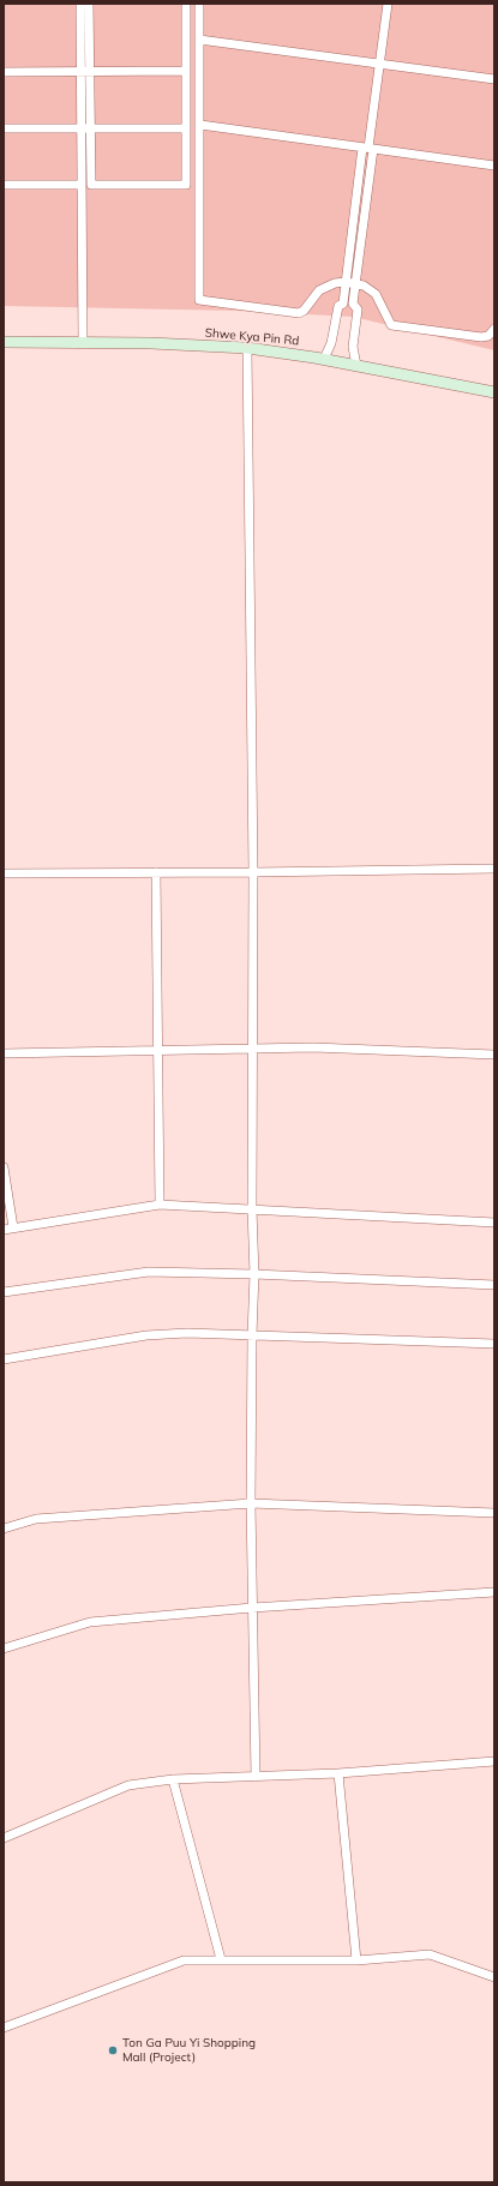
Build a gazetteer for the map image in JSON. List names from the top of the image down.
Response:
{
  "streets": {
    "street": ["Shwe Kya Pin Rd"]
  },
  "places": ["Ton Ga Puu Yi Shopping Mall (Project)"]
}
